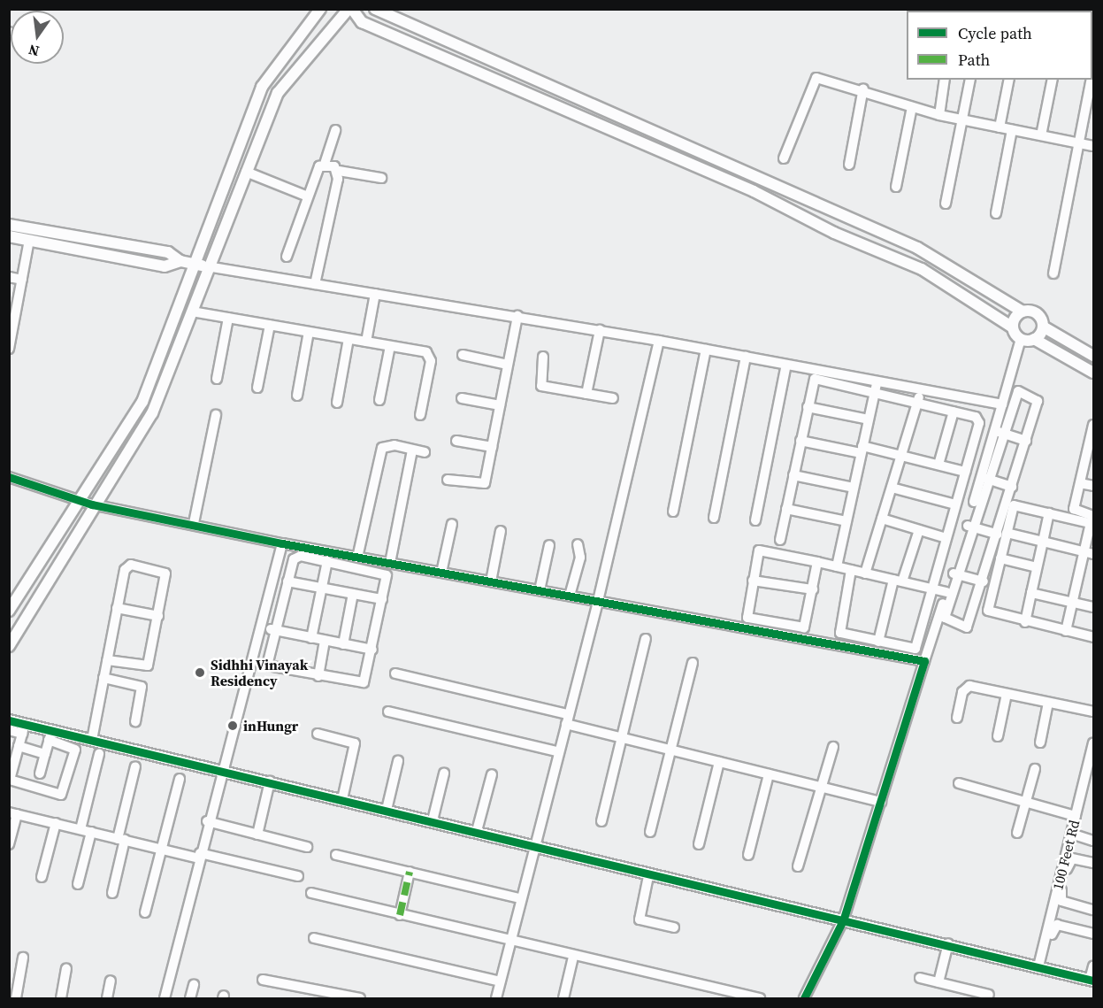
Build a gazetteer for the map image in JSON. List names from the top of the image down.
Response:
{
  "streets": {
    "street": ["100 Feet Rd"]
  },
  "places": ["Sidhhi Vinayak Residency", "inHungr"],
  "legend": ["Cycle path", "Path"],
  "north": "bottom"
}
